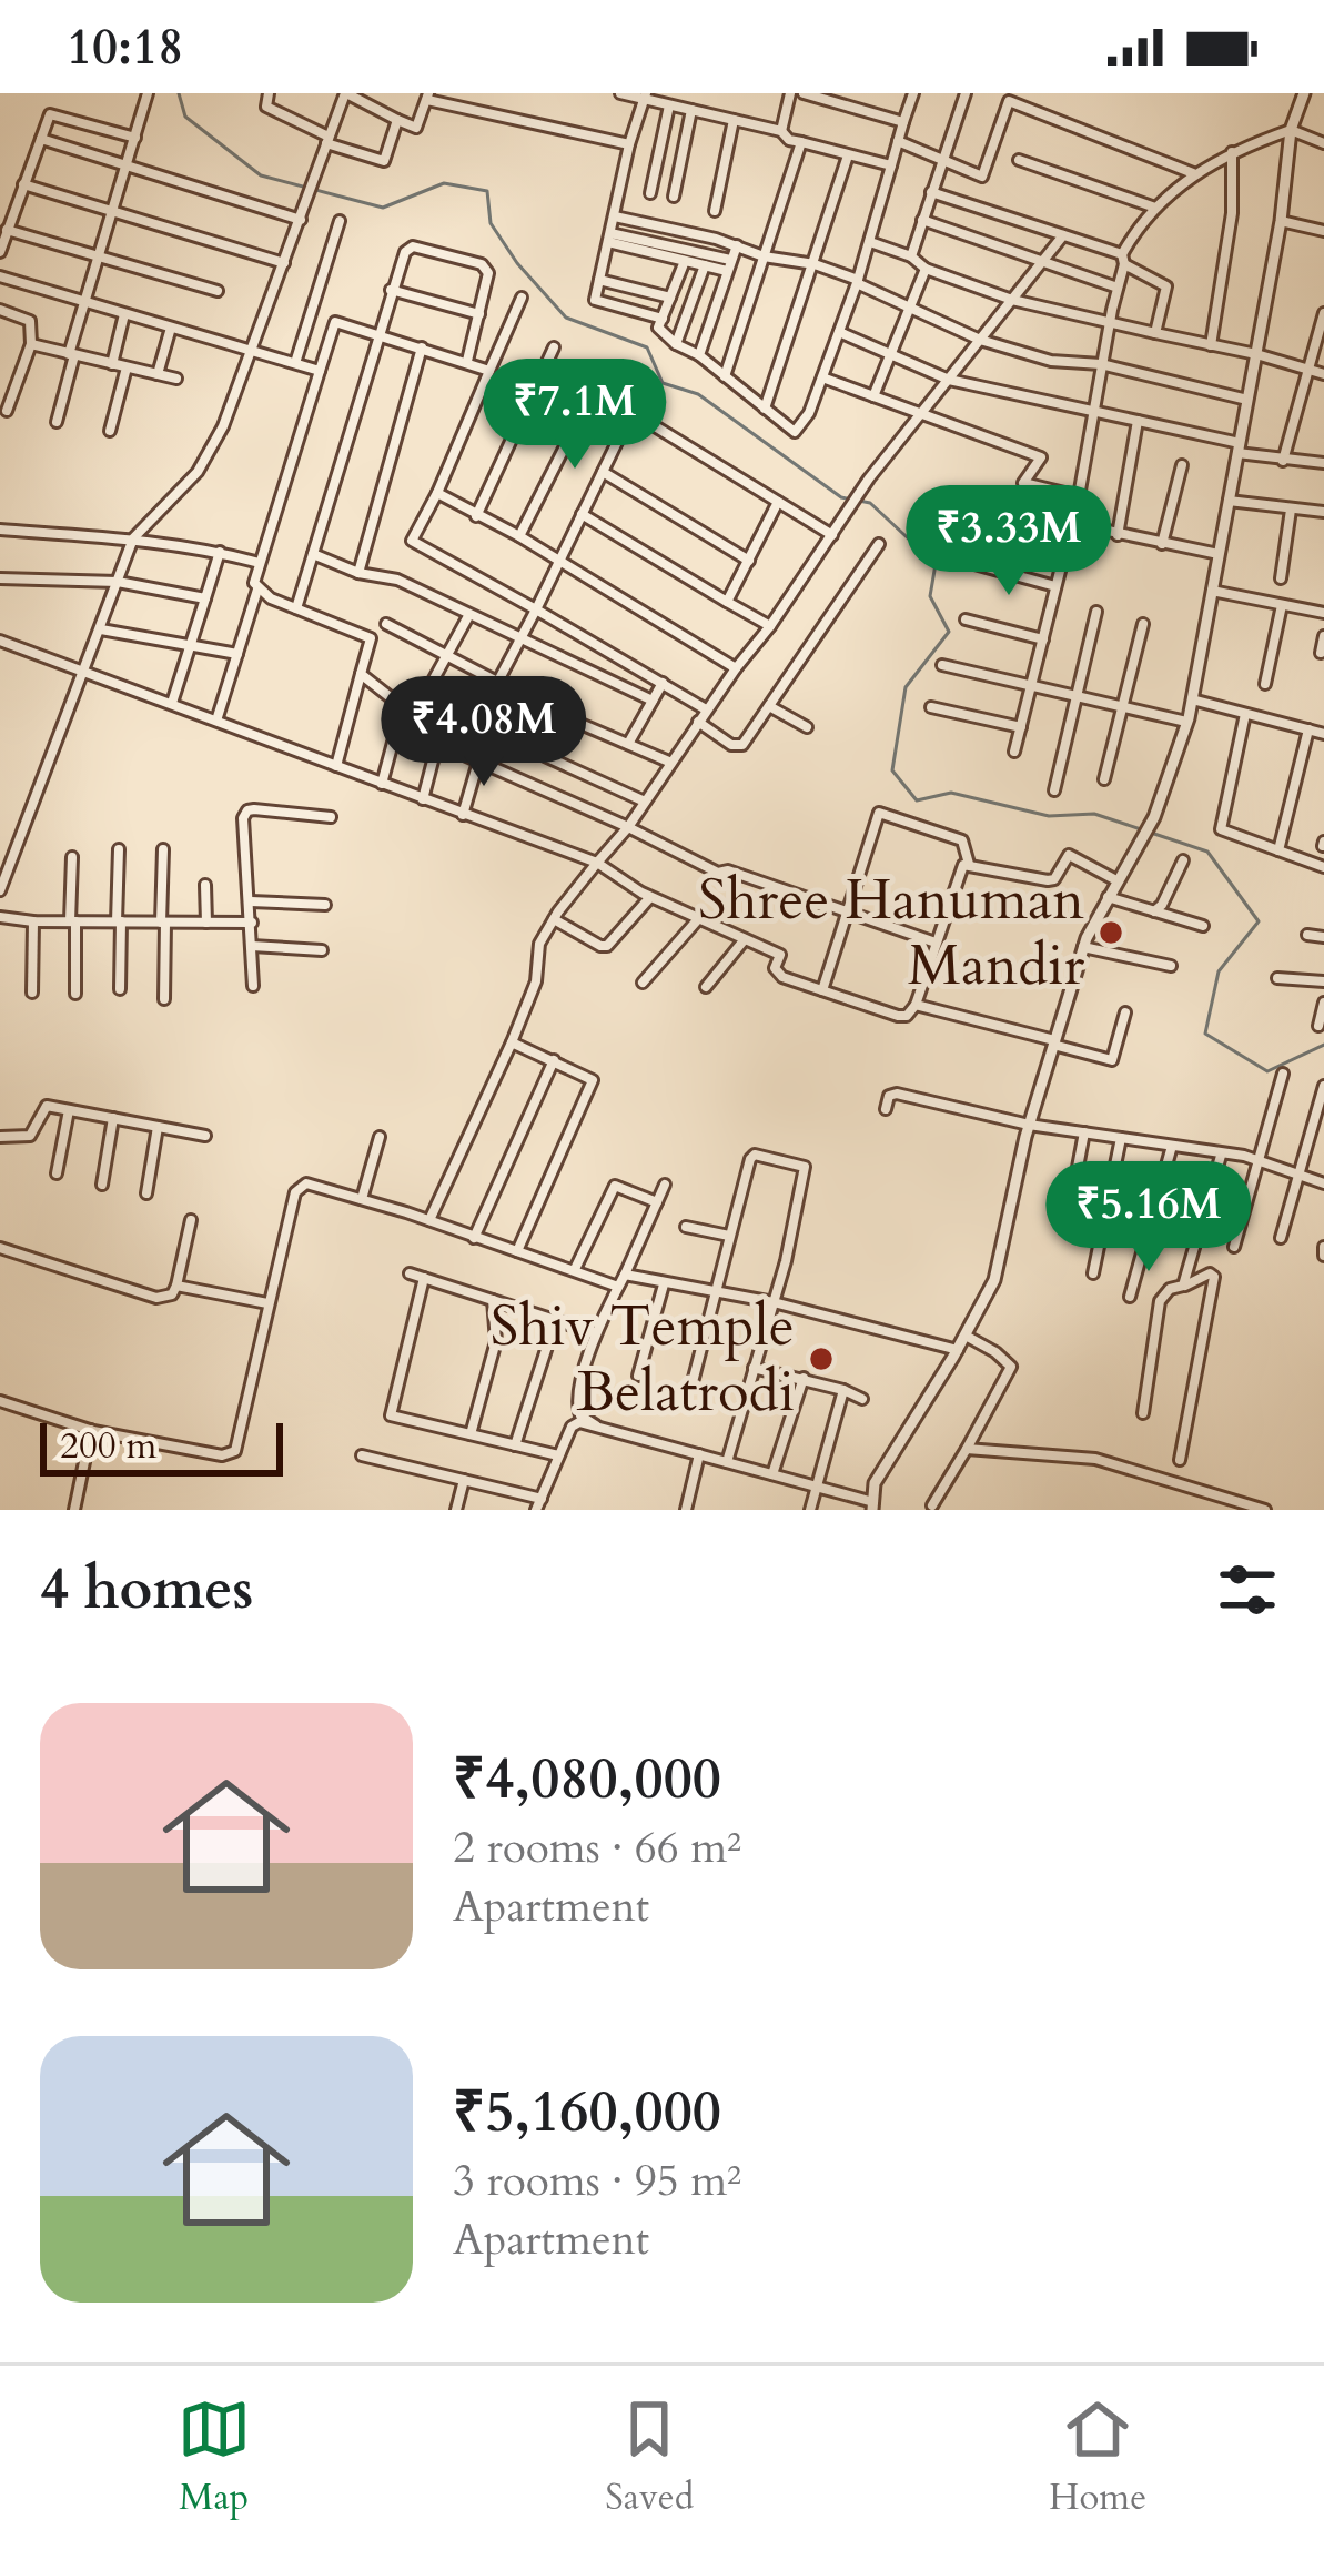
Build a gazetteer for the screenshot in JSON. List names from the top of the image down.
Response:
{
  "places": ["Shree Hanuman Mandir", "Shiv Temple Belatrodi"],
  "scale_bar": "200 m",
  "page": {
    "status": "10:18",
    "price": [
      "₹7.1M",
      "₹3.33M",
      "₹4.08M",
      "₹5.16M"
    ],
    "scale": "200 m",
    "heading": "4 homes",
    "list": [
      {
        "name": "₹4,080,000",
        "note": "2 rooms · 66 m² · Apartment"
      },
      {
        "name": "₹5,160,000",
        "note": "3 rooms · 95 m² · Apartment"
      }
    ],
    "tabs": ["Map", "Saved", "Home"]
  }
}
